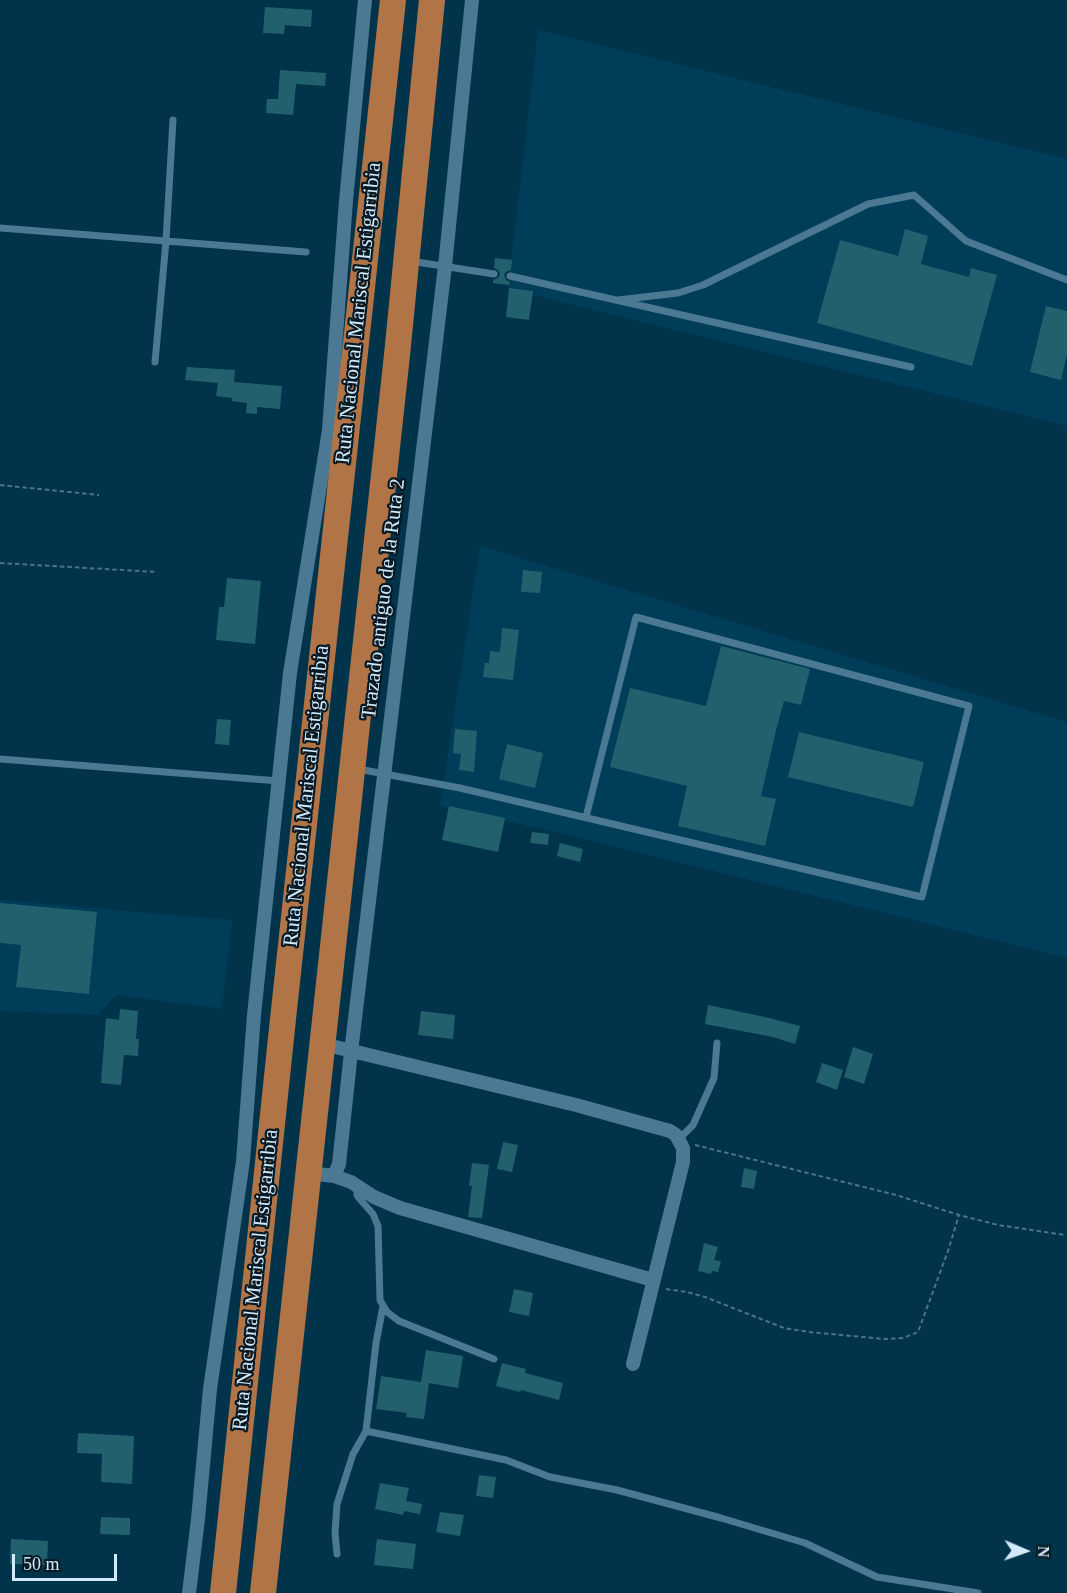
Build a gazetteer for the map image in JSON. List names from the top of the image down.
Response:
{
  "streets": {
    "highway": ["Ruta Nacional Mariscal Estigarribia"],
    "street": ["Trazado antiguo de la Ruta 2"]
  },
  "scale_bar": "50 m",
  "north": "right"
}
